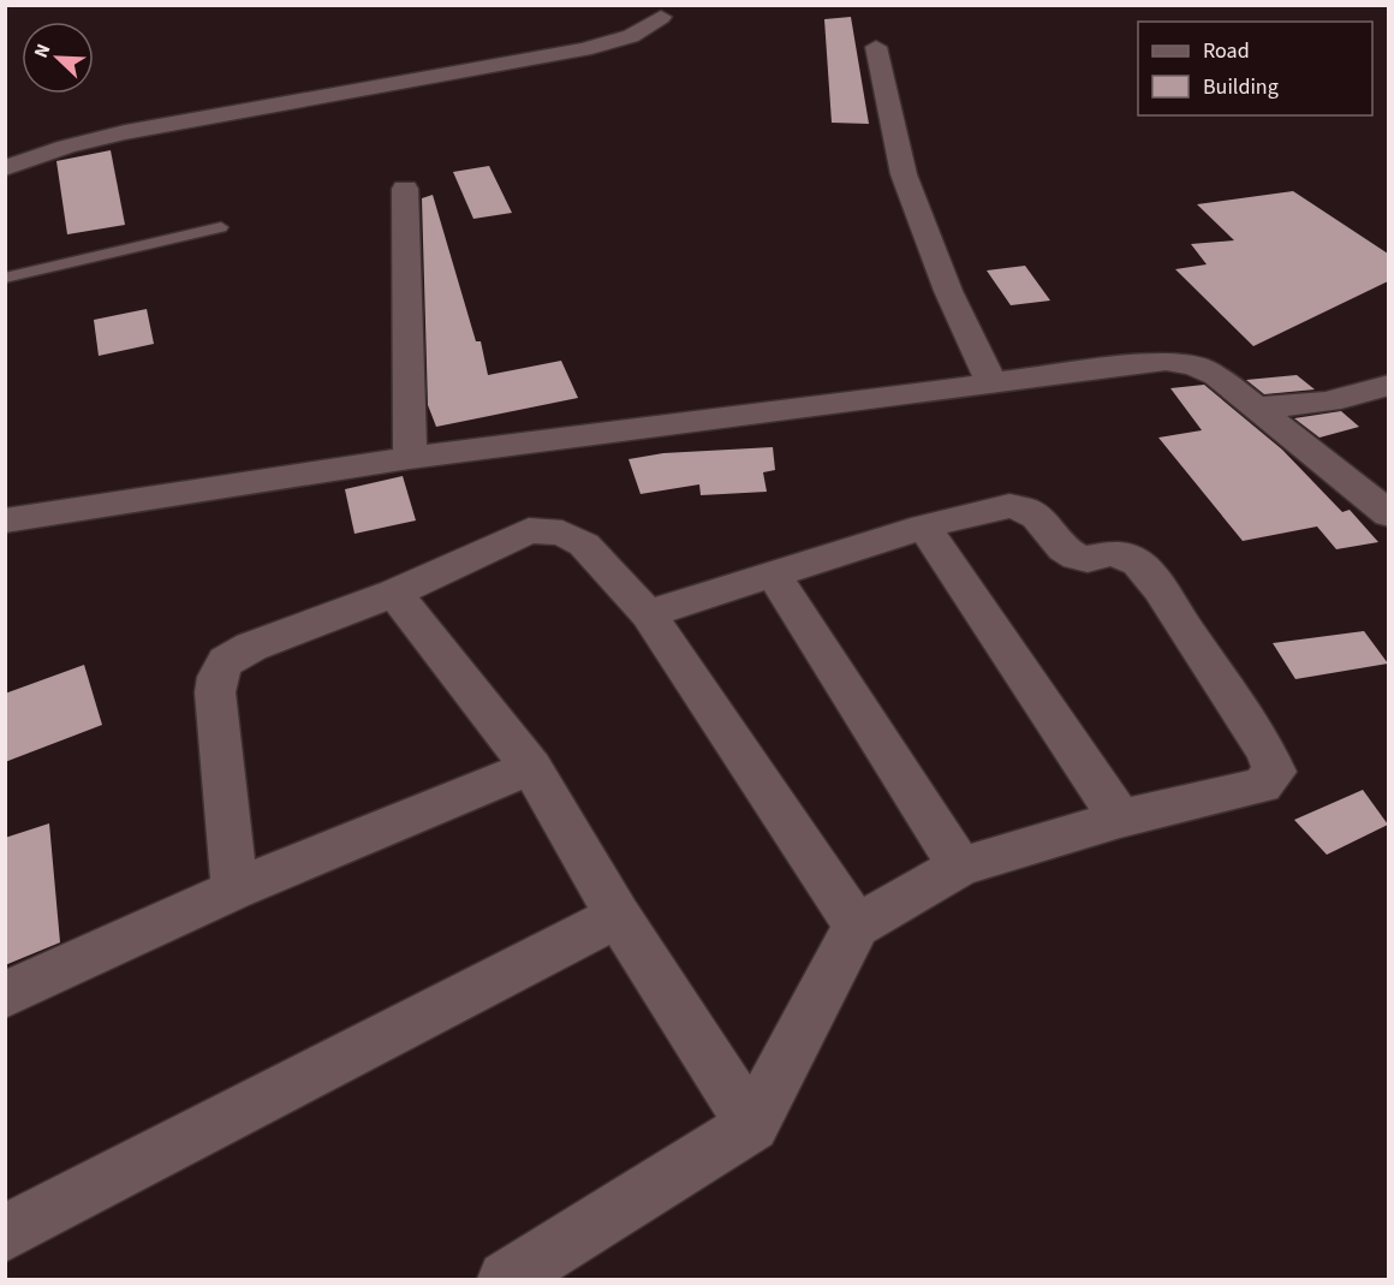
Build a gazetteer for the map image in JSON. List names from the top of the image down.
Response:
{
  "legend": ["Road", "Building"],
  "north": "top left"
}
